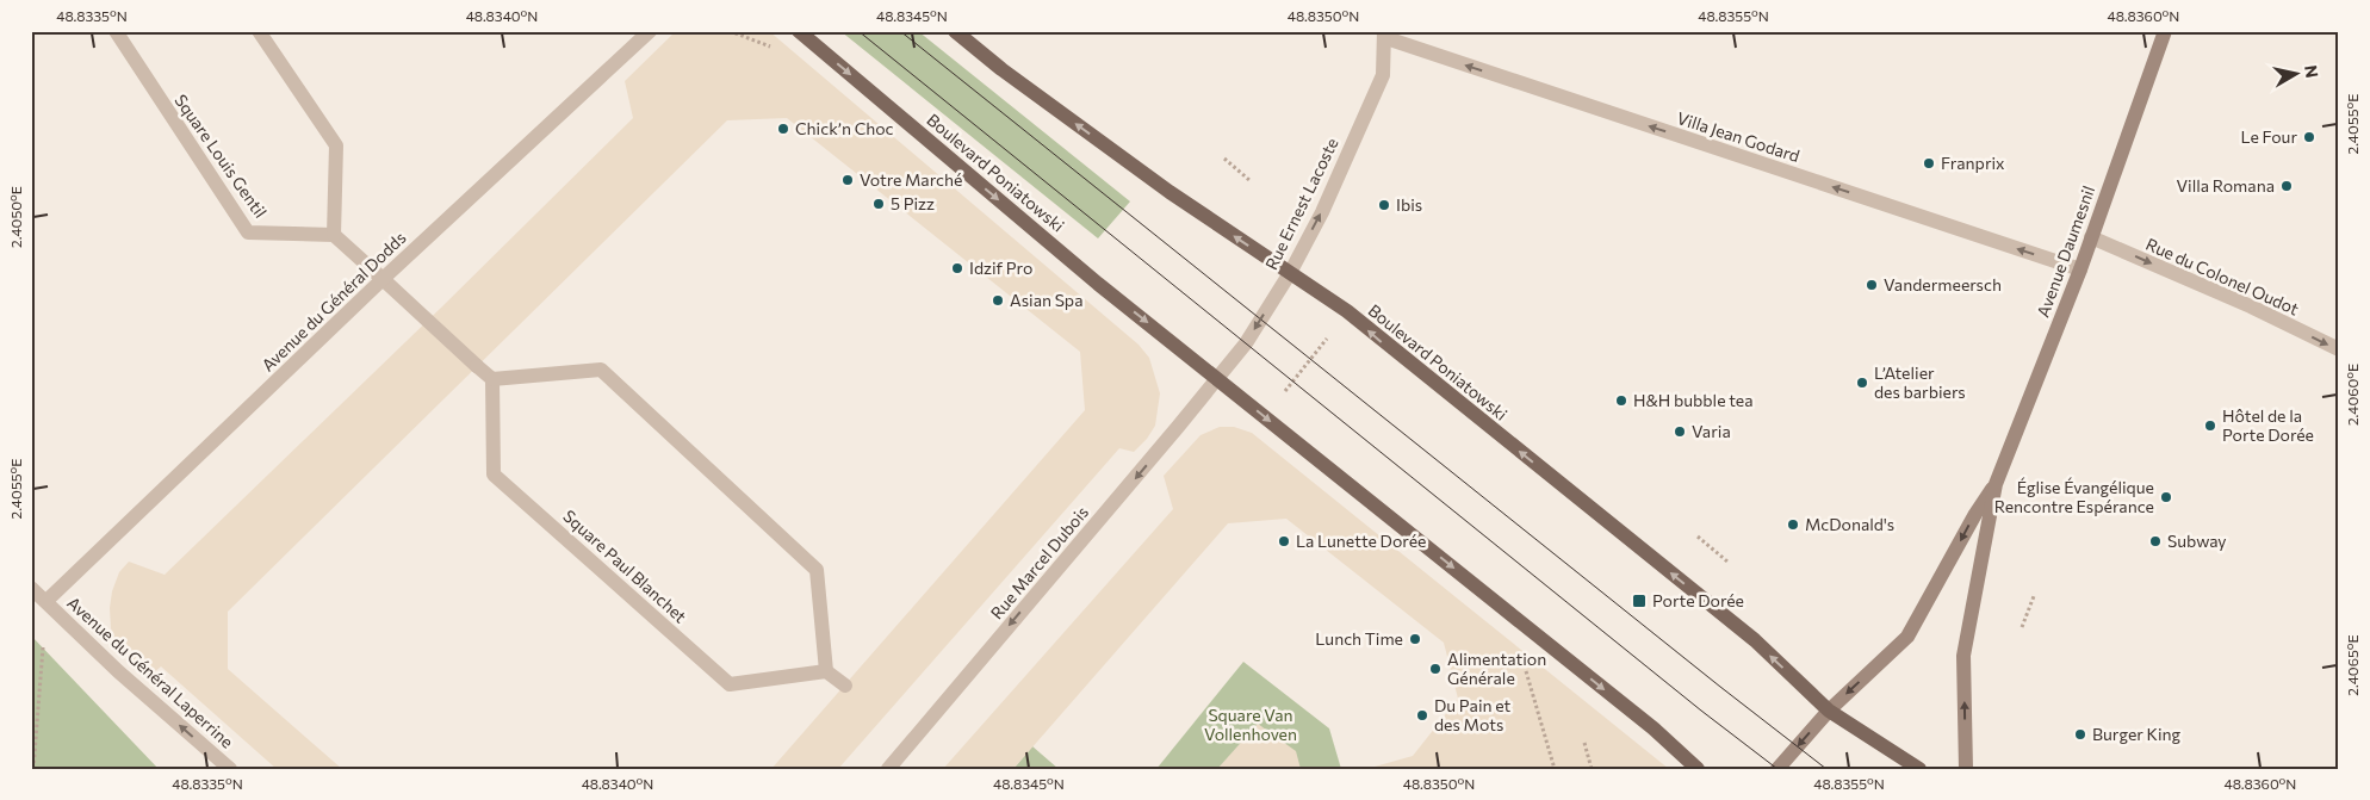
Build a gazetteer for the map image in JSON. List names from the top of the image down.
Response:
{
  "streets": {
    "main road": ["Boulevard Poniatowski", "Avenue Daumesnil"],
    "street": [
      "Villa Jean Godard",
      "Square Louis Gentil",
      "Rue Ernest Lacoste",
      "Rue du Colonel Oudot",
      "Avenue du Général Dodds",
      "Rue Marcel Dubois",
      "Square Paul Blanchet",
      "Avenue du Général Laperrine"
    ]
  },
  "crossings": [
    ["Villa Jean Godard", "Rue Ernest Lacoste"],
    ["Villa Jean Godard", "Avenue Daumesnil"],
    ["Boulevard Poniatowski", "Rue Ernest Lacoste"],
    ["Boulevard Poniatowski", "Avenue Daumesnil"],
    ["Boulevard Poniatowski", "Rue Marcel Dubois"],
    ["Rue Ernest Lacoste", "Rue Marcel Dubois"],
    ["Avenue Daumesnil", "Rue du Colonel Oudot"],
    ["Avenue du Général Dodds", "Avenue du Général Laperrine"]
  ],
  "one_way": [
    "Villa Jean Godard",
    "Rue du Colonel Oudot",
    "Rue Marcel Dubois",
    "Avenue du Général Laperrine"
  ],
  "parks": ["Square Van Vollenhoven"],
  "places": {
    "other": [
      "Chick’n Choc",
      "Le Four",
      "Franprix",
      "Votre Marché",
      "Villa Romana",
      "5 Pizz",
      "Ibis",
      "Idzif Pro",
      "Vandermeersch",
      "Asian Spa",
      "L’Atelier des barbiers",
      "H&H bubble tea",
      "Hôtel de la Porte Dorée",
      "Varia",
      "Église Évangélique Rencontre Espérance",
      "McDonald's",
      "La Lunette Dorée",
      "Subway",
      "Lunch Time",
      "Alimentation Générale",
      "Du Pain et des Mots",
      "Burger King"
    ],
    "transit": ["Porte Dorée"]
  },
  "north": "right",
  "coordinates": [
    "48.8335°N",
    "48.8340°N",
    "48.8345°N",
    "48.8350°N",
    "48.8355°N",
    "48.8360°N",
    "2.4055°E",
    "2.4050°E",
    "2.4060°E",
    "2.4065°E"
  ]
}
